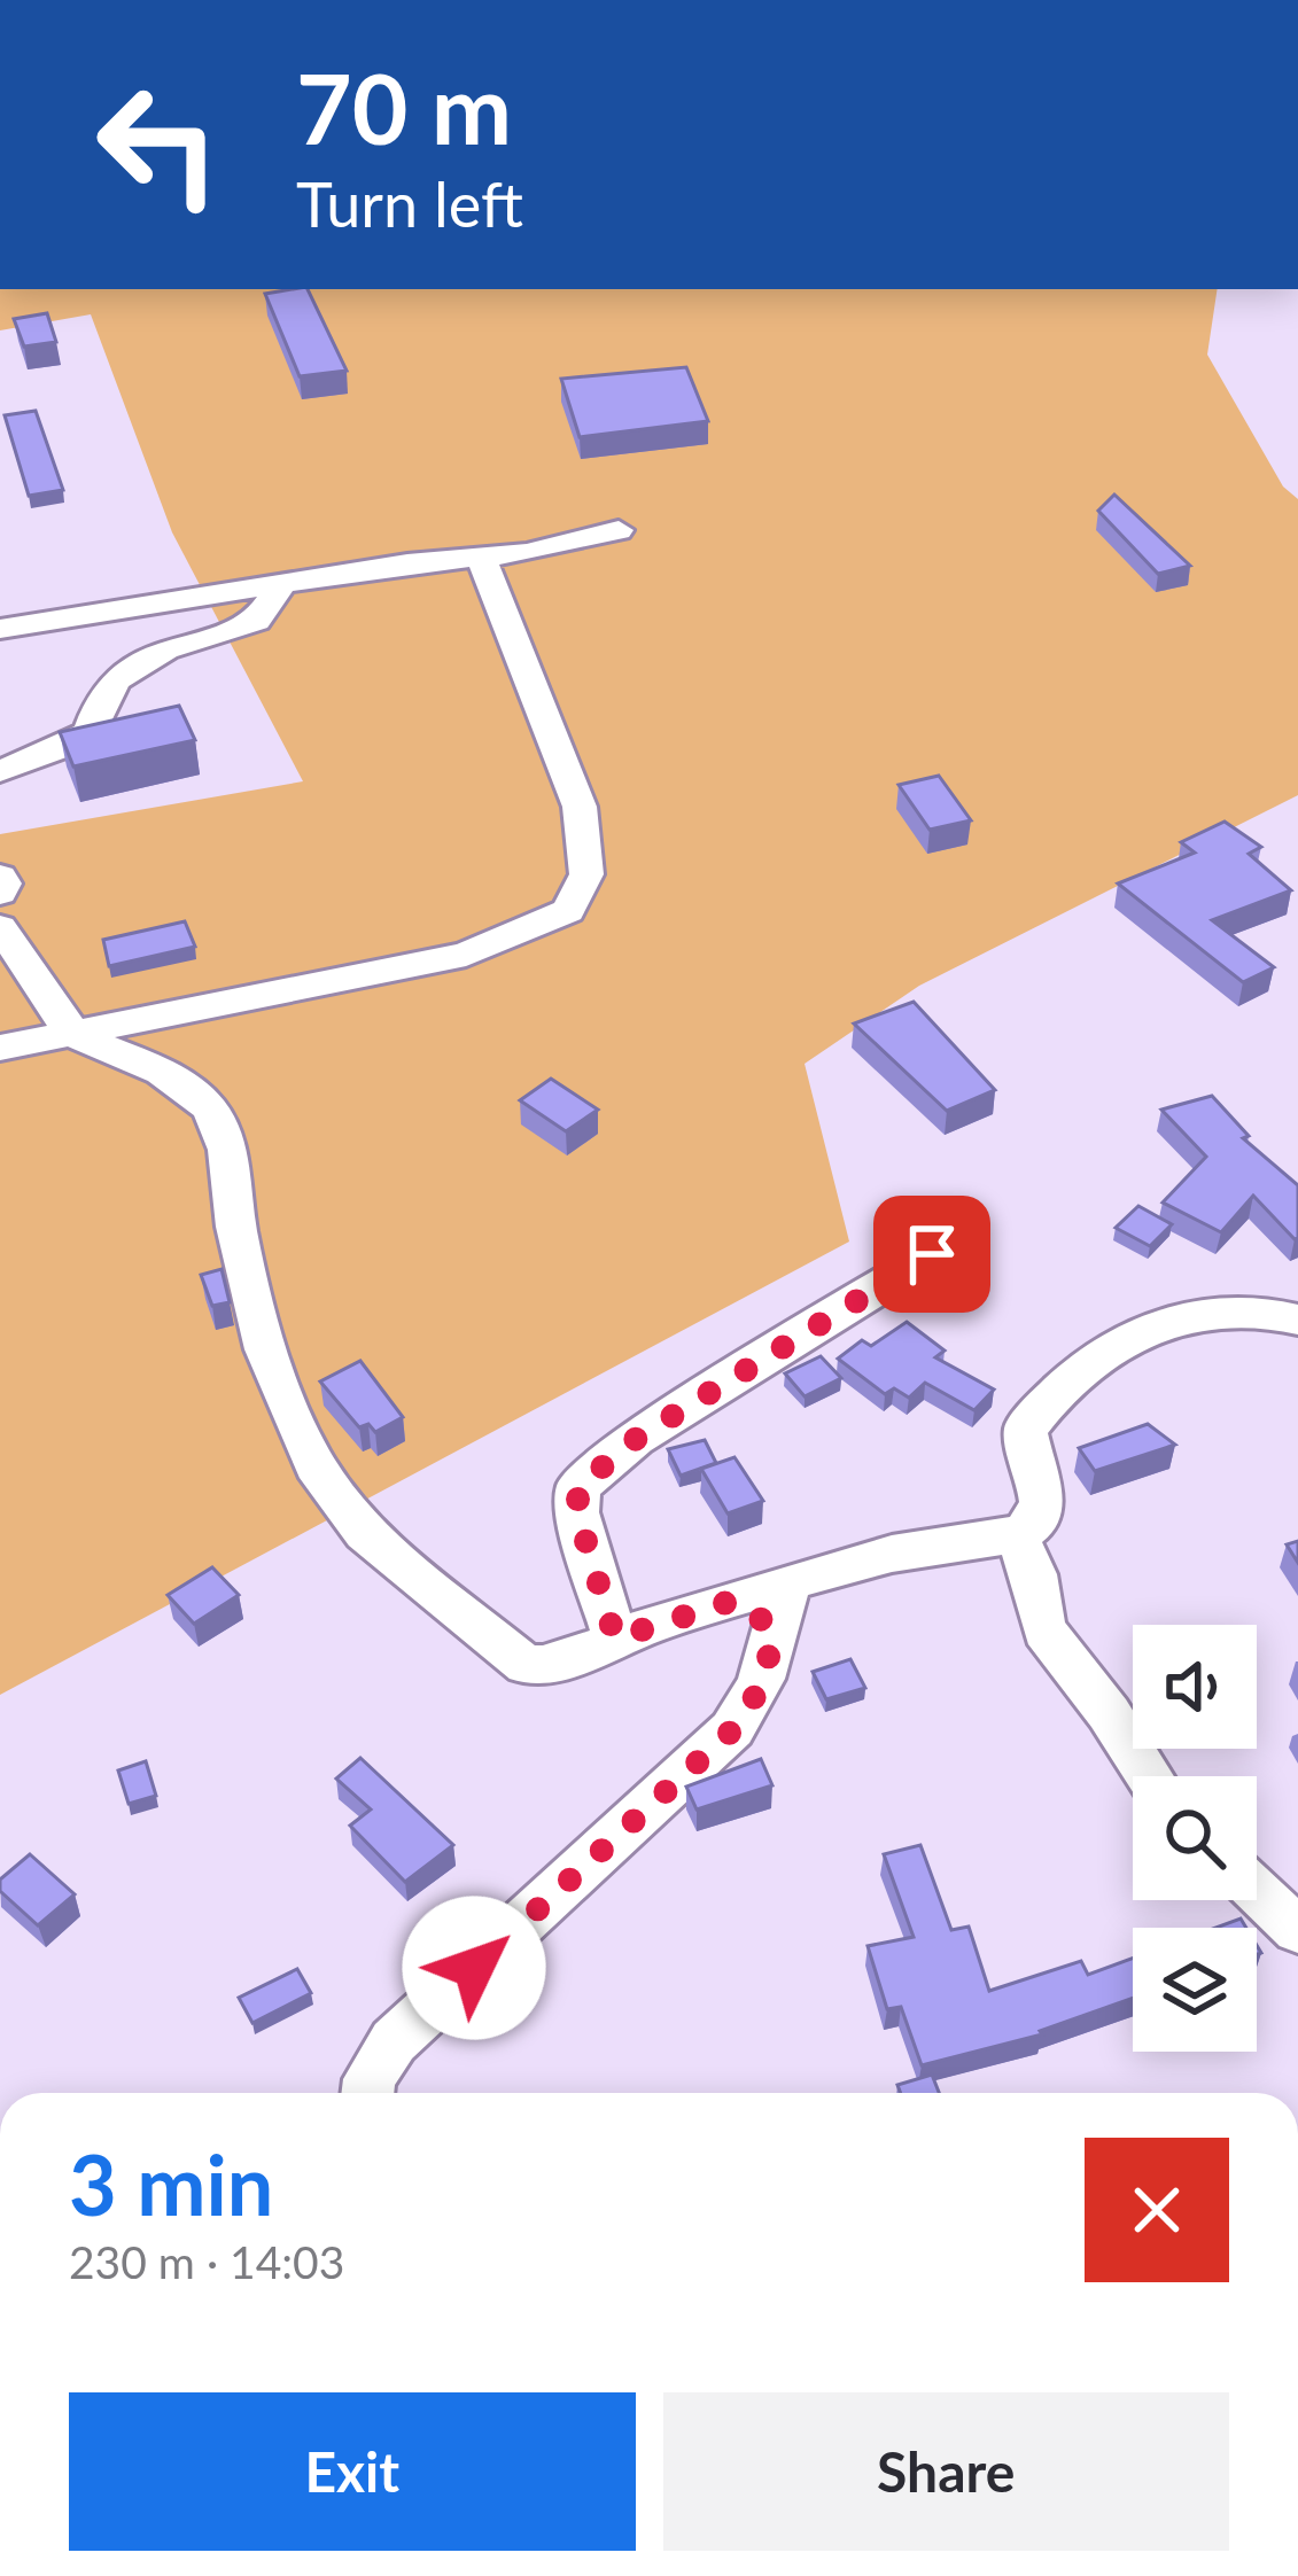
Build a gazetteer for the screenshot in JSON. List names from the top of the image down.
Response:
{
  "page": {
    "turn": ["70 m", "Turn left"],
    "heading": ["3 min", "230 m · 14:03"],
    "buttons": ["Exit", "Share"]
  }
}
